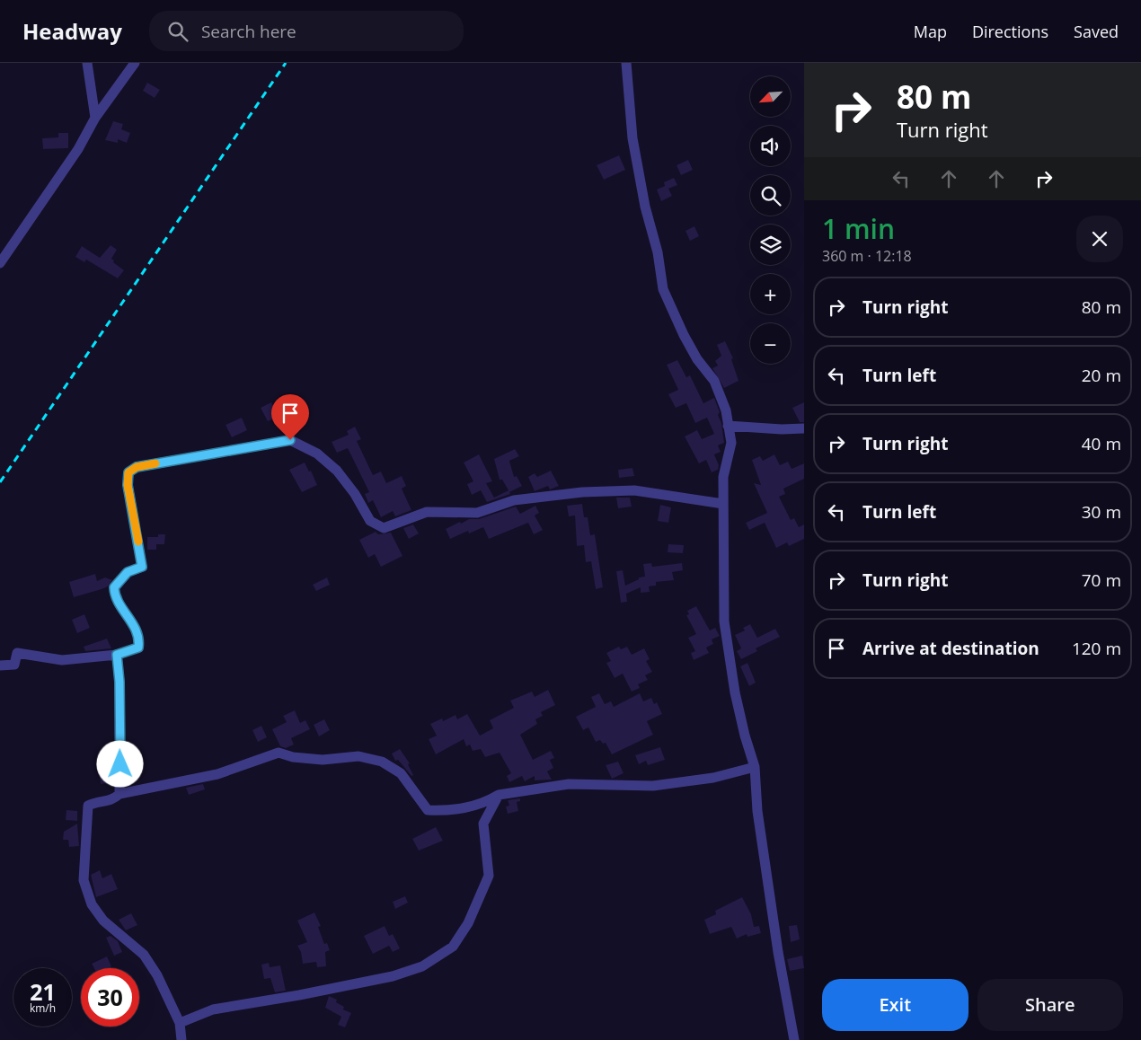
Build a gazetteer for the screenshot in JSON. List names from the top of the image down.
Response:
{
  "north": "bottom left",
  "page": {
    "header": "Headway",
    "search": "Search here",
    "nav": ["Map", "Directions", "Saved"],
    "turn": ["80 m", "Turn right"],
    "map_buttons": ["+", "−"],
    "heading": ["1 min", "360 m · 12:18"],
    "list": [
      {
        "name": "Turn right",
        "value": "80 m"
      },
      {
        "name": "Turn left",
        "value": "20 m"
      },
      {
        "name": "Turn right",
        "value": "40 m"
      },
      {
        "name": "Turn left",
        "value": "30 m"
      },
      {
        "name": "Turn right",
        "value": "70 m"
      },
      {
        "name": "Arrive at destination",
        "value": "120 m"
      }
    ],
    "speed": "21 km/h",
    "limit": "30",
    "buttons": ["Exit", "Share"]
  }
}
